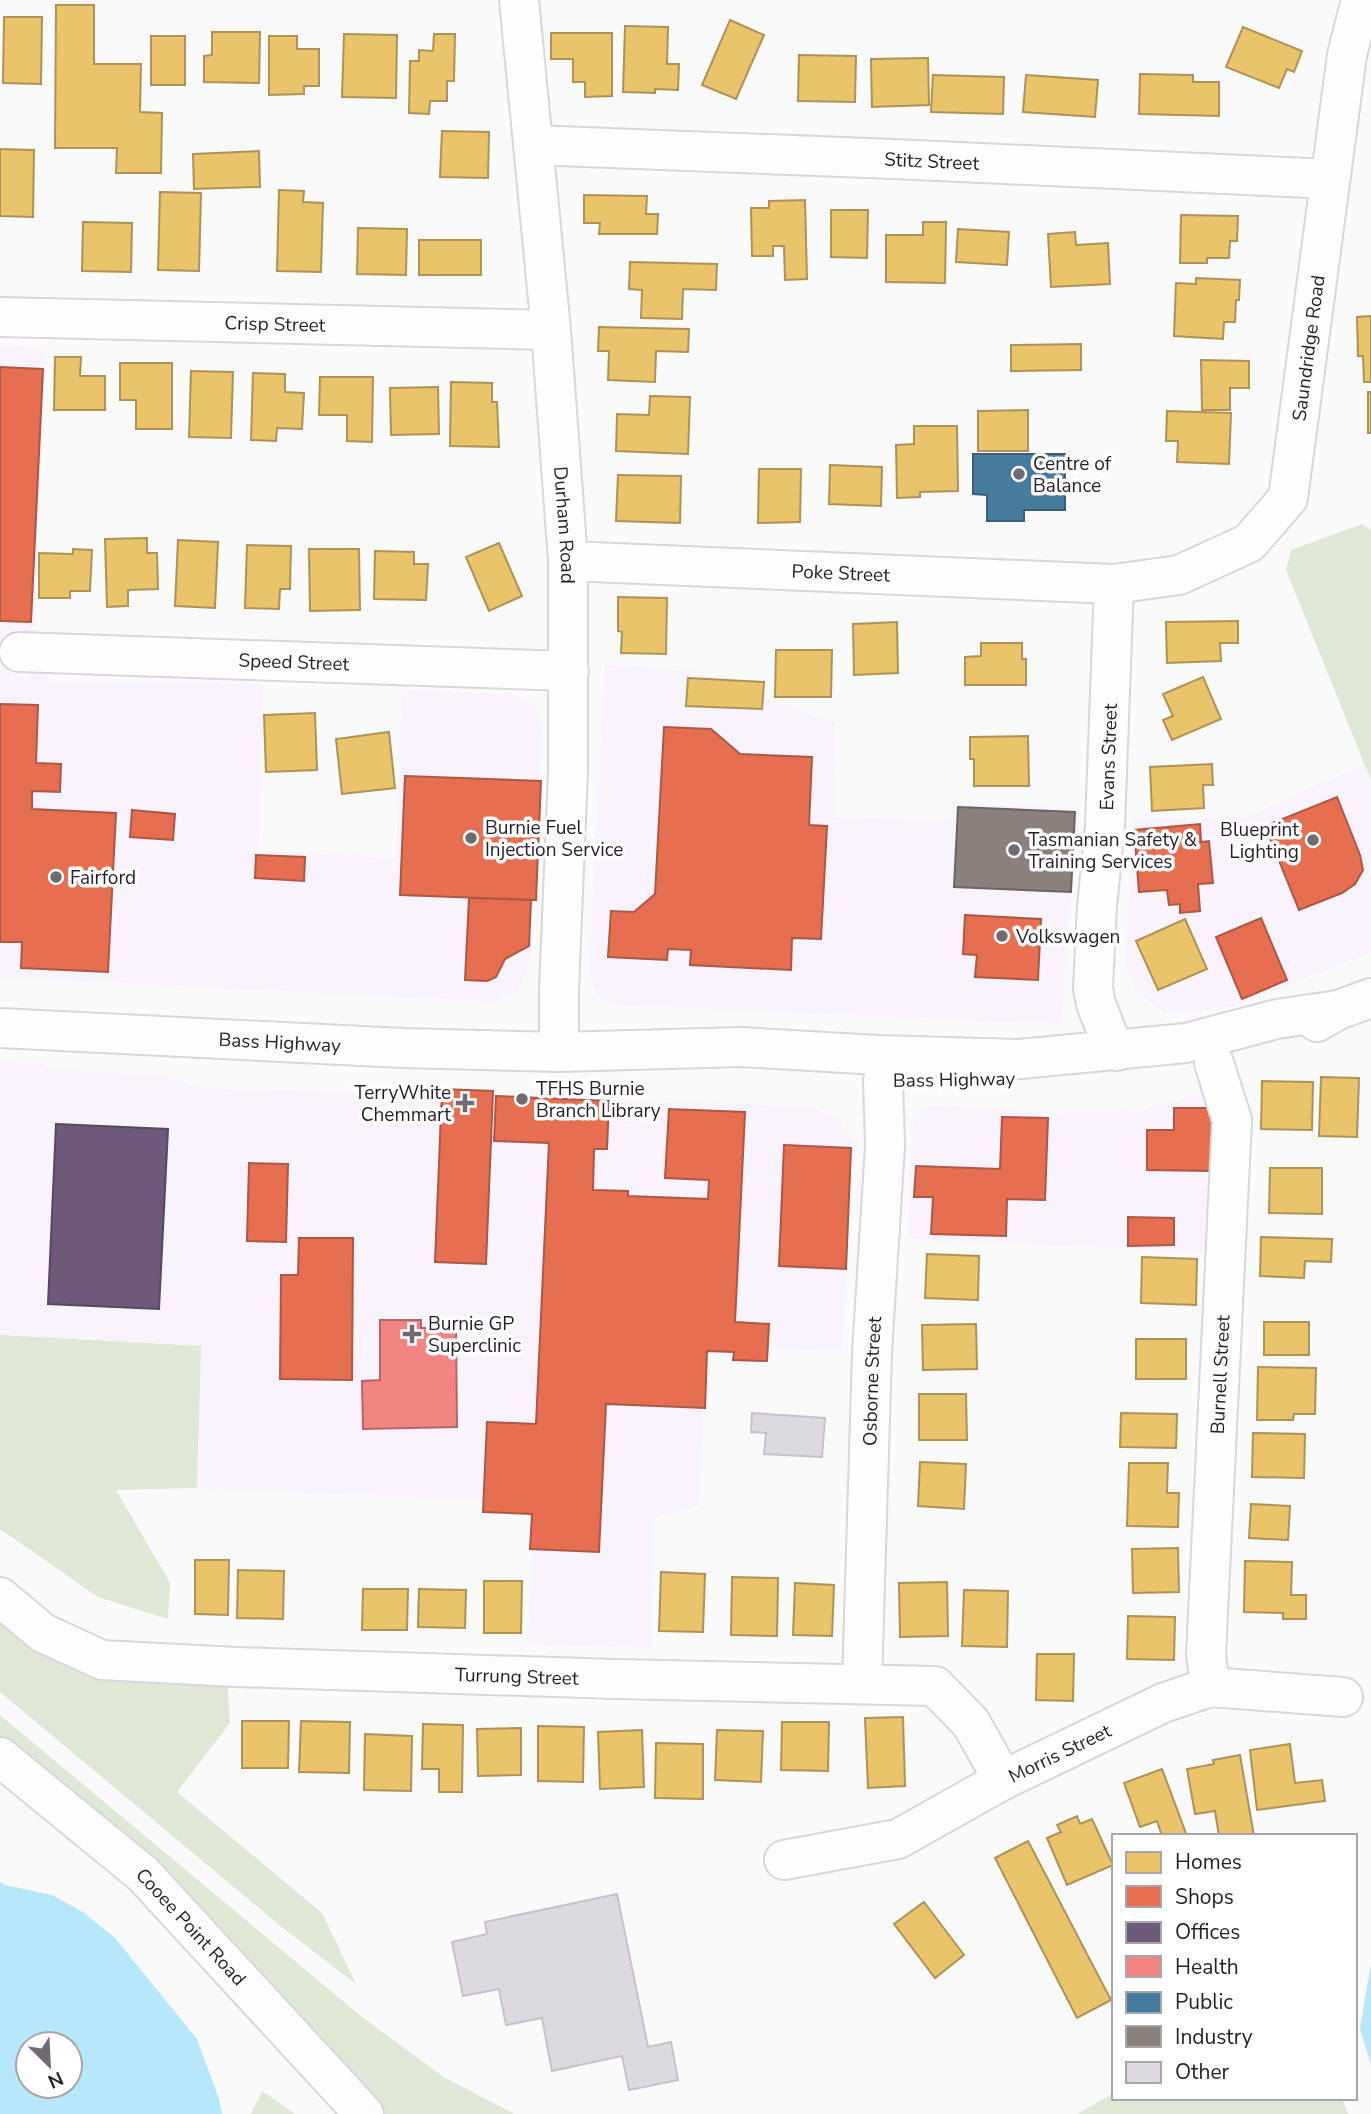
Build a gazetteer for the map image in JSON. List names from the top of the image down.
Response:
{
  "streets": {
    "main road": [
      "Stitz Street",
      "Crisp Street",
      "Saundridge Road",
      "Durham Road",
      "Poke Street",
      "Speed Street",
      "Evans Street",
      "Bass Highway",
      "Burnell Street",
      "Osborne Street",
      "Turrung Street",
      "Morris Street",
      "Cooee Point Road"
    ]
  },
  "crossings": [
    ["Stitz Street", "Saundridge Road"],
    ["Stitz Street", "Durham Road"],
    ["Crisp Street", "Durham Road"],
    ["Saundridge Road", "Poke Street"],
    ["Saundridge Road", "Evans Street"],
    ["Durham Road", "Poke Street"],
    ["Durham Road", "Speed Street"],
    ["Durham Road", "Bass Highway"],
    ["Poke Street", "Evans Street"],
    ["Evans Street", "Bass Highway"],
    ["Bass Highway", "Burnell Street"],
    ["Bass Highway", "Osborne Street"],
    ["Burnell Street", "Morris Street"],
    ["Osborne Street", "Turrung Street"],
    ["Turrung Street", "Morris Street"]
  ],
  "places": {
    "other": [
      "Centre of Balance",
      "Burnie Fuel Injection Service",
      "Blueprint Lighting",
      "Tasmanian Safety & Training Services",
      "Fairford",
      "Volkswagen",
      "TFHS Burnie Branch Library"
    ],
    "health": ["TerryWhite Chemmart", "Burnie GP Superclinic"]
  },
  "legend": [
    "Homes",
    "Shops",
    "Offices",
    "Health",
    "Public",
    "Industry",
    "Other"
  ],
  "north": "bottom right"
}
